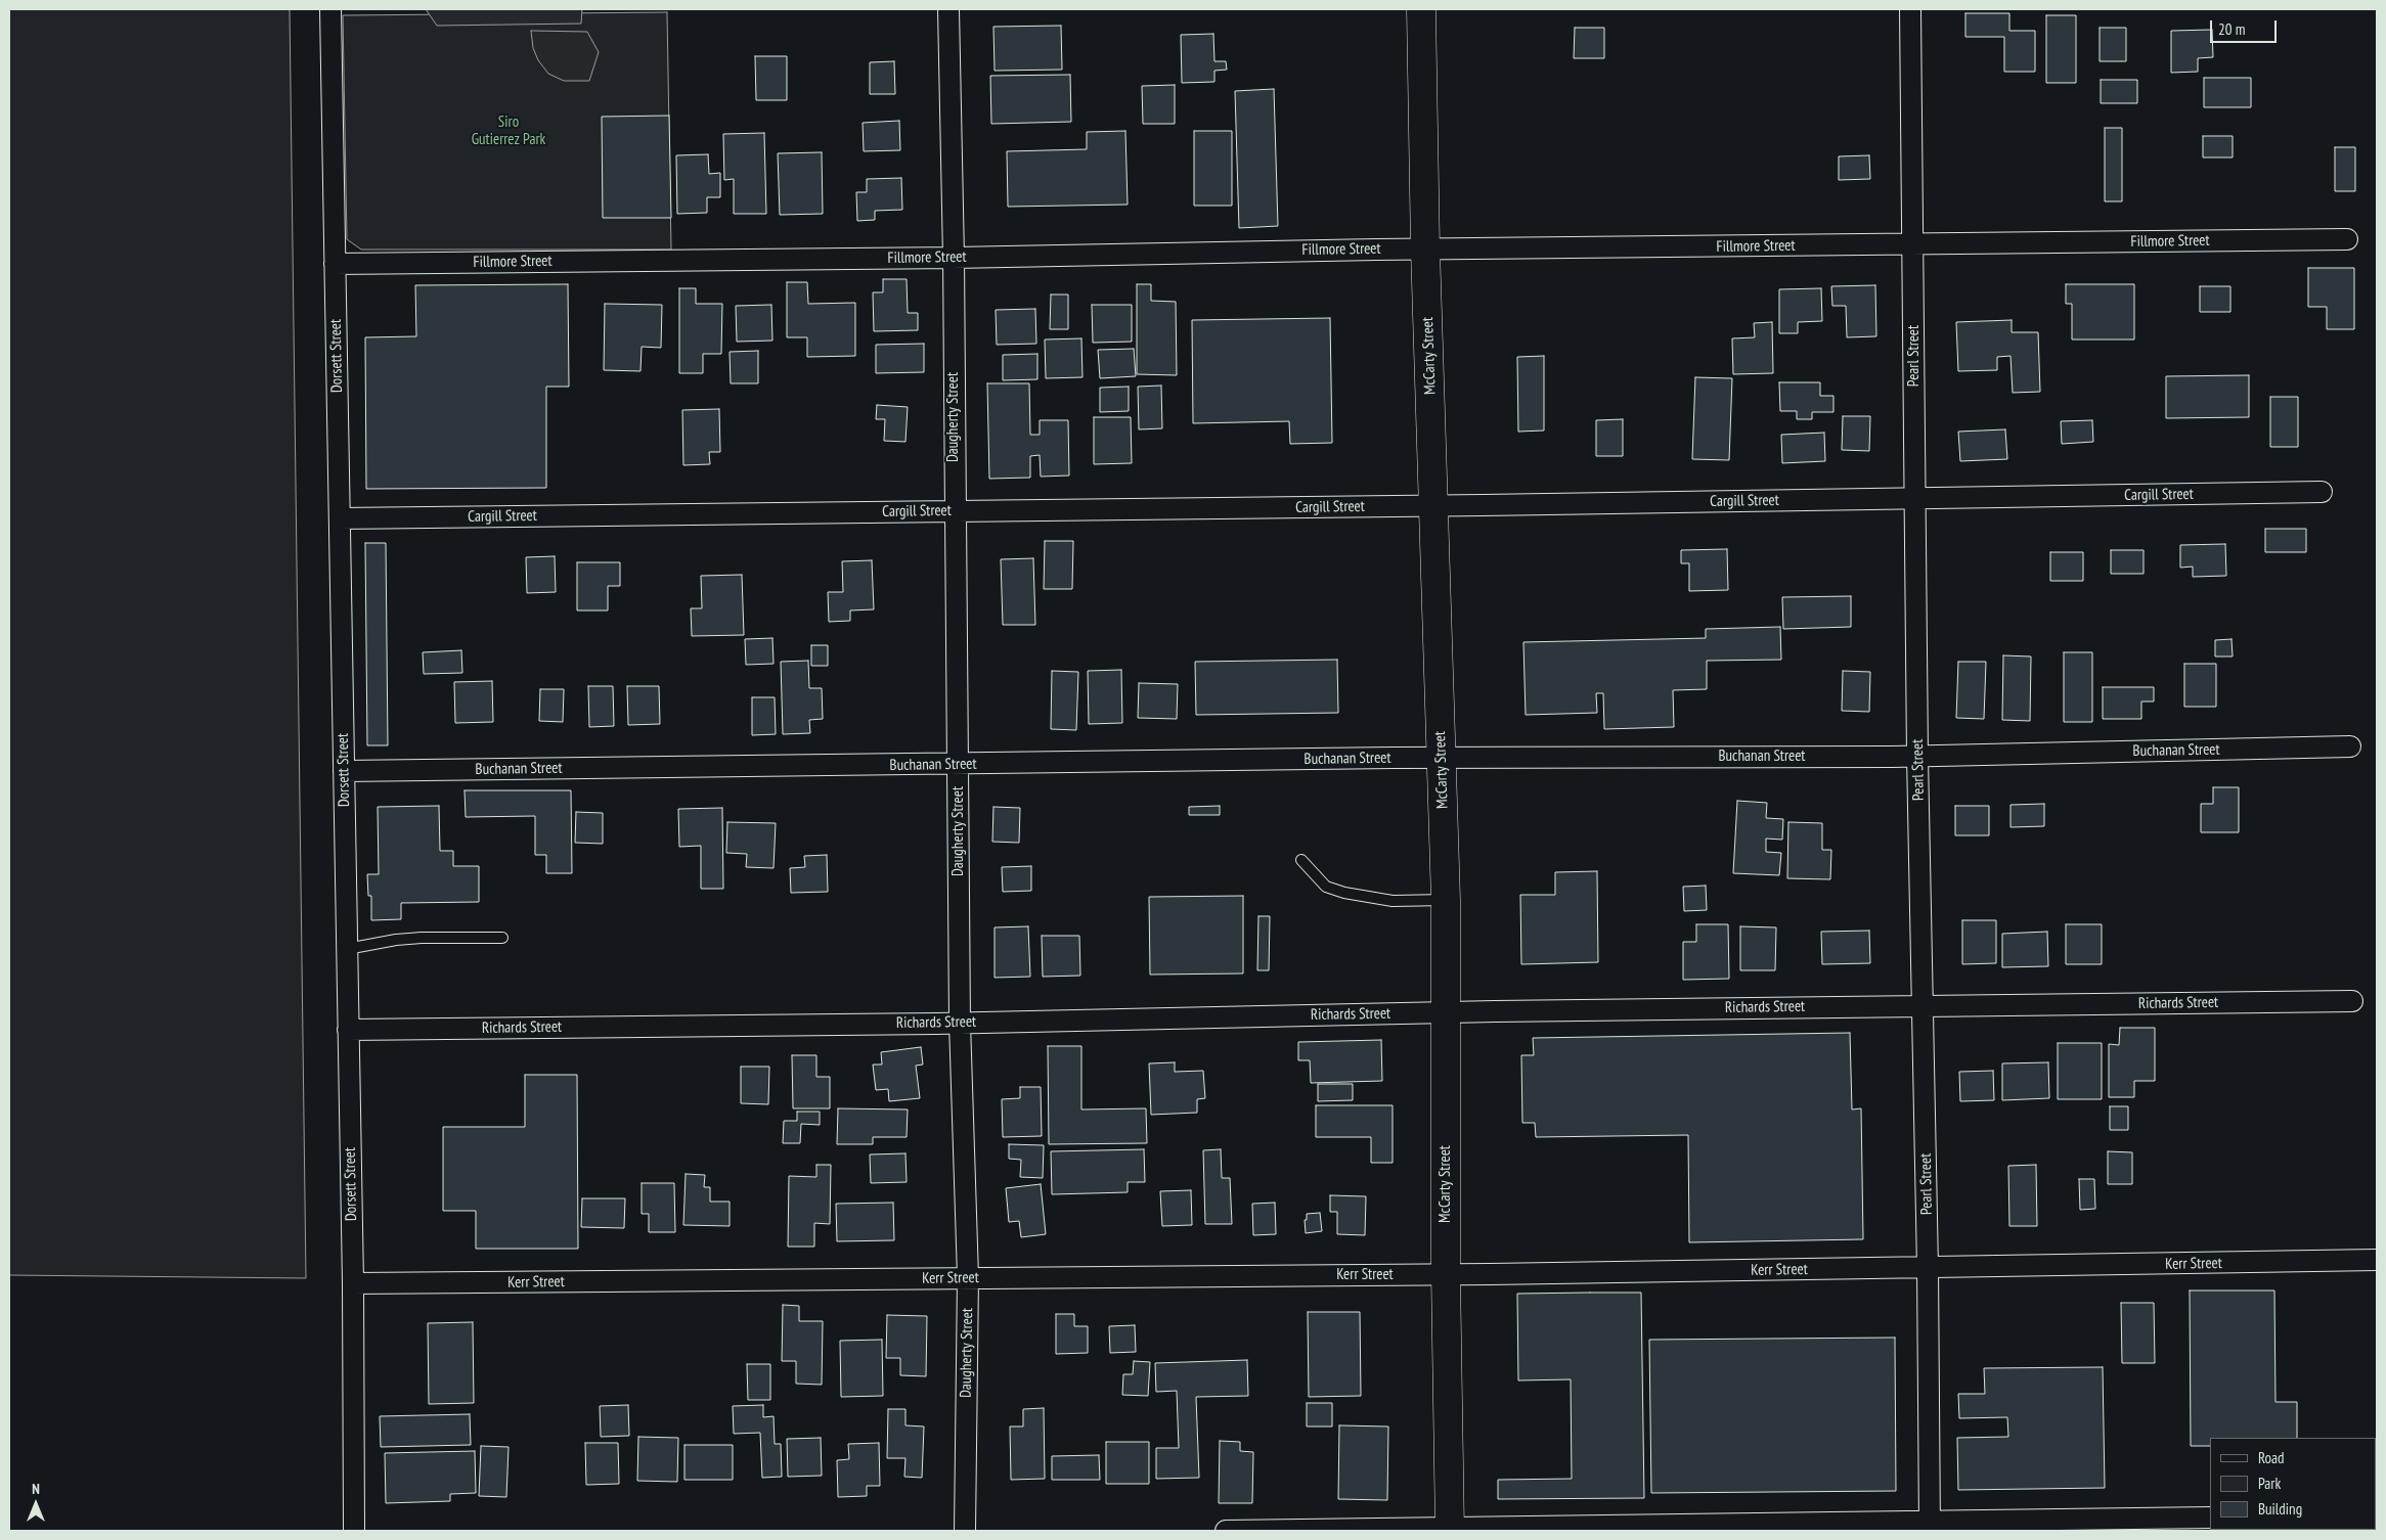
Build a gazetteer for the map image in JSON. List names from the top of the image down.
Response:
{
  "streets": {
    "main road": ["McCarty Street"],
    "street": [
      "Fillmore Street",
      "Dorsett Street",
      "Pearl Street",
      "Daugherty Street",
      "Cargill Street",
      "Buchanan Street",
      "Richards Street",
      "Kerr Street"
    ]
  },
  "crossings": [
    ["Fillmore Street", "Dorsett Street"],
    ["Fillmore Street", "McCarty Street"],
    ["Fillmore Street", "Pearl Street"],
    ["Fillmore Street", "Daugherty Street"],
    ["Dorsett Street", "Cargill Street"],
    ["Dorsett Street", "Buchanan Street"],
    ["Dorsett Street", "Richards Street"],
    ["Dorsett Street", "Kerr Street"],
    ["McCarty Street", "Cargill Street"],
    ["McCarty Street", "Buchanan Street"],
    ["McCarty Street", "Richards Street"],
    ["McCarty Street", "Kerr Street"],
    ["Pearl Street", "Cargill Street"],
    ["Pearl Street", "Buchanan Street"],
    ["Pearl Street", "Richards Street"],
    ["Pearl Street", "Kerr Street"],
    ["Daugherty Street", "Cargill Street"],
    ["Daugherty Street", "Buchanan Street"],
    ["Daugherty Street", "Richards Street"],
    ["Daugherty Street", "Kerr Street"]
  ],
  "parks": ["Siro Gutierrez Park"],
  "legend": ["Road", "Park", "Building"],
  "scale_bar": "20 m",
  "north": "top"
}
